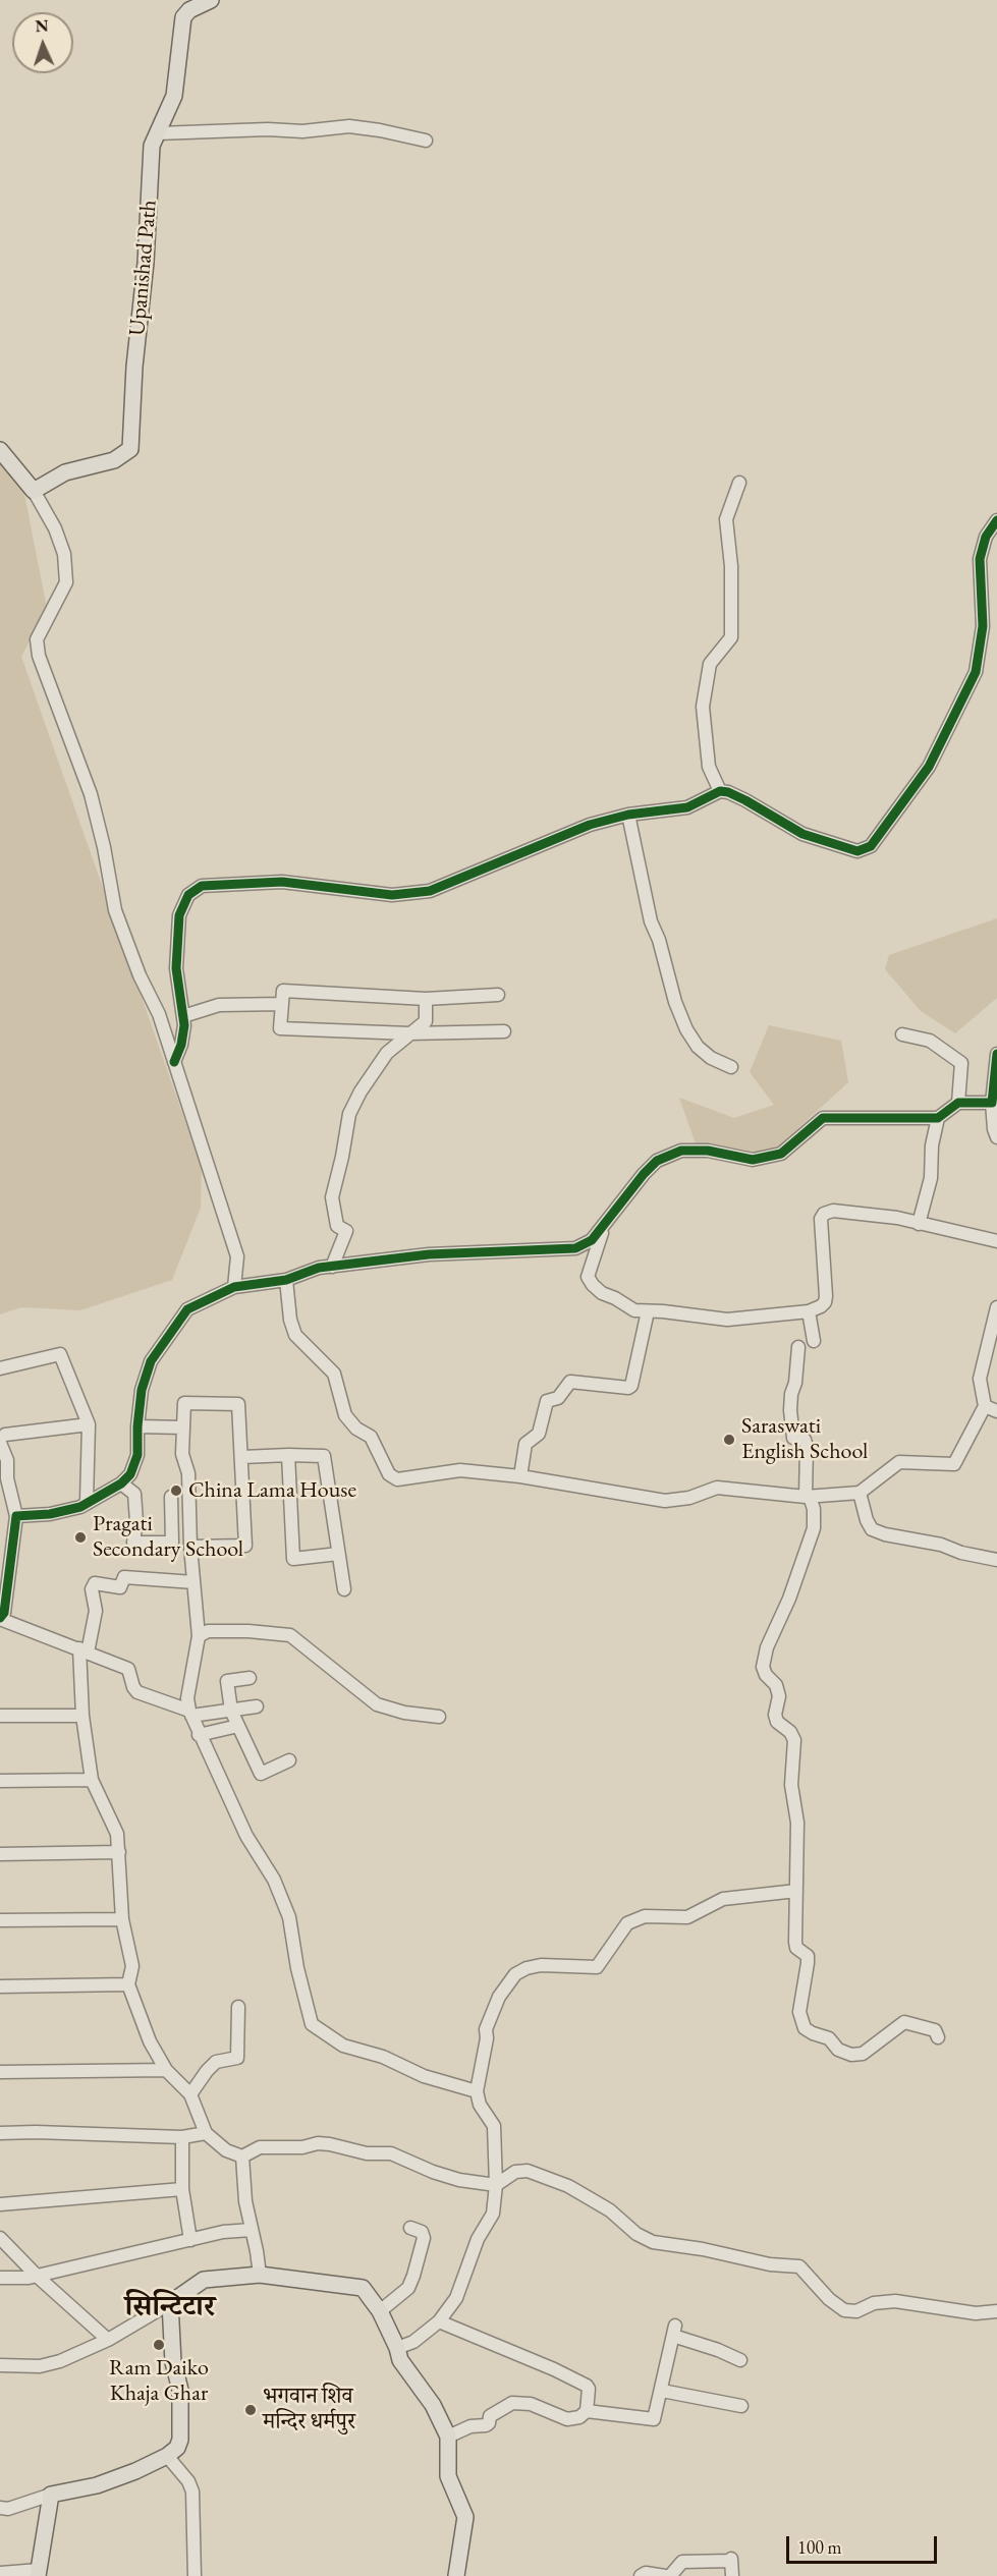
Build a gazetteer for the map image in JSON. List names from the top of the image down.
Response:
{
  "streets": {
    "main road": ["Upanishad Path"]
  },
  "districts": ["सिन्टिटार"],
  "places": [
    "Saraswati English School",
    "China Lama House",
    "Pragati Secondary School",
    "Ram Daiko Khaja Ghar",
    "भगवान शिव मन्दिर धर्मपुर"
  ],
  "scale_bar": "100 m",
  "north": "top"
}
